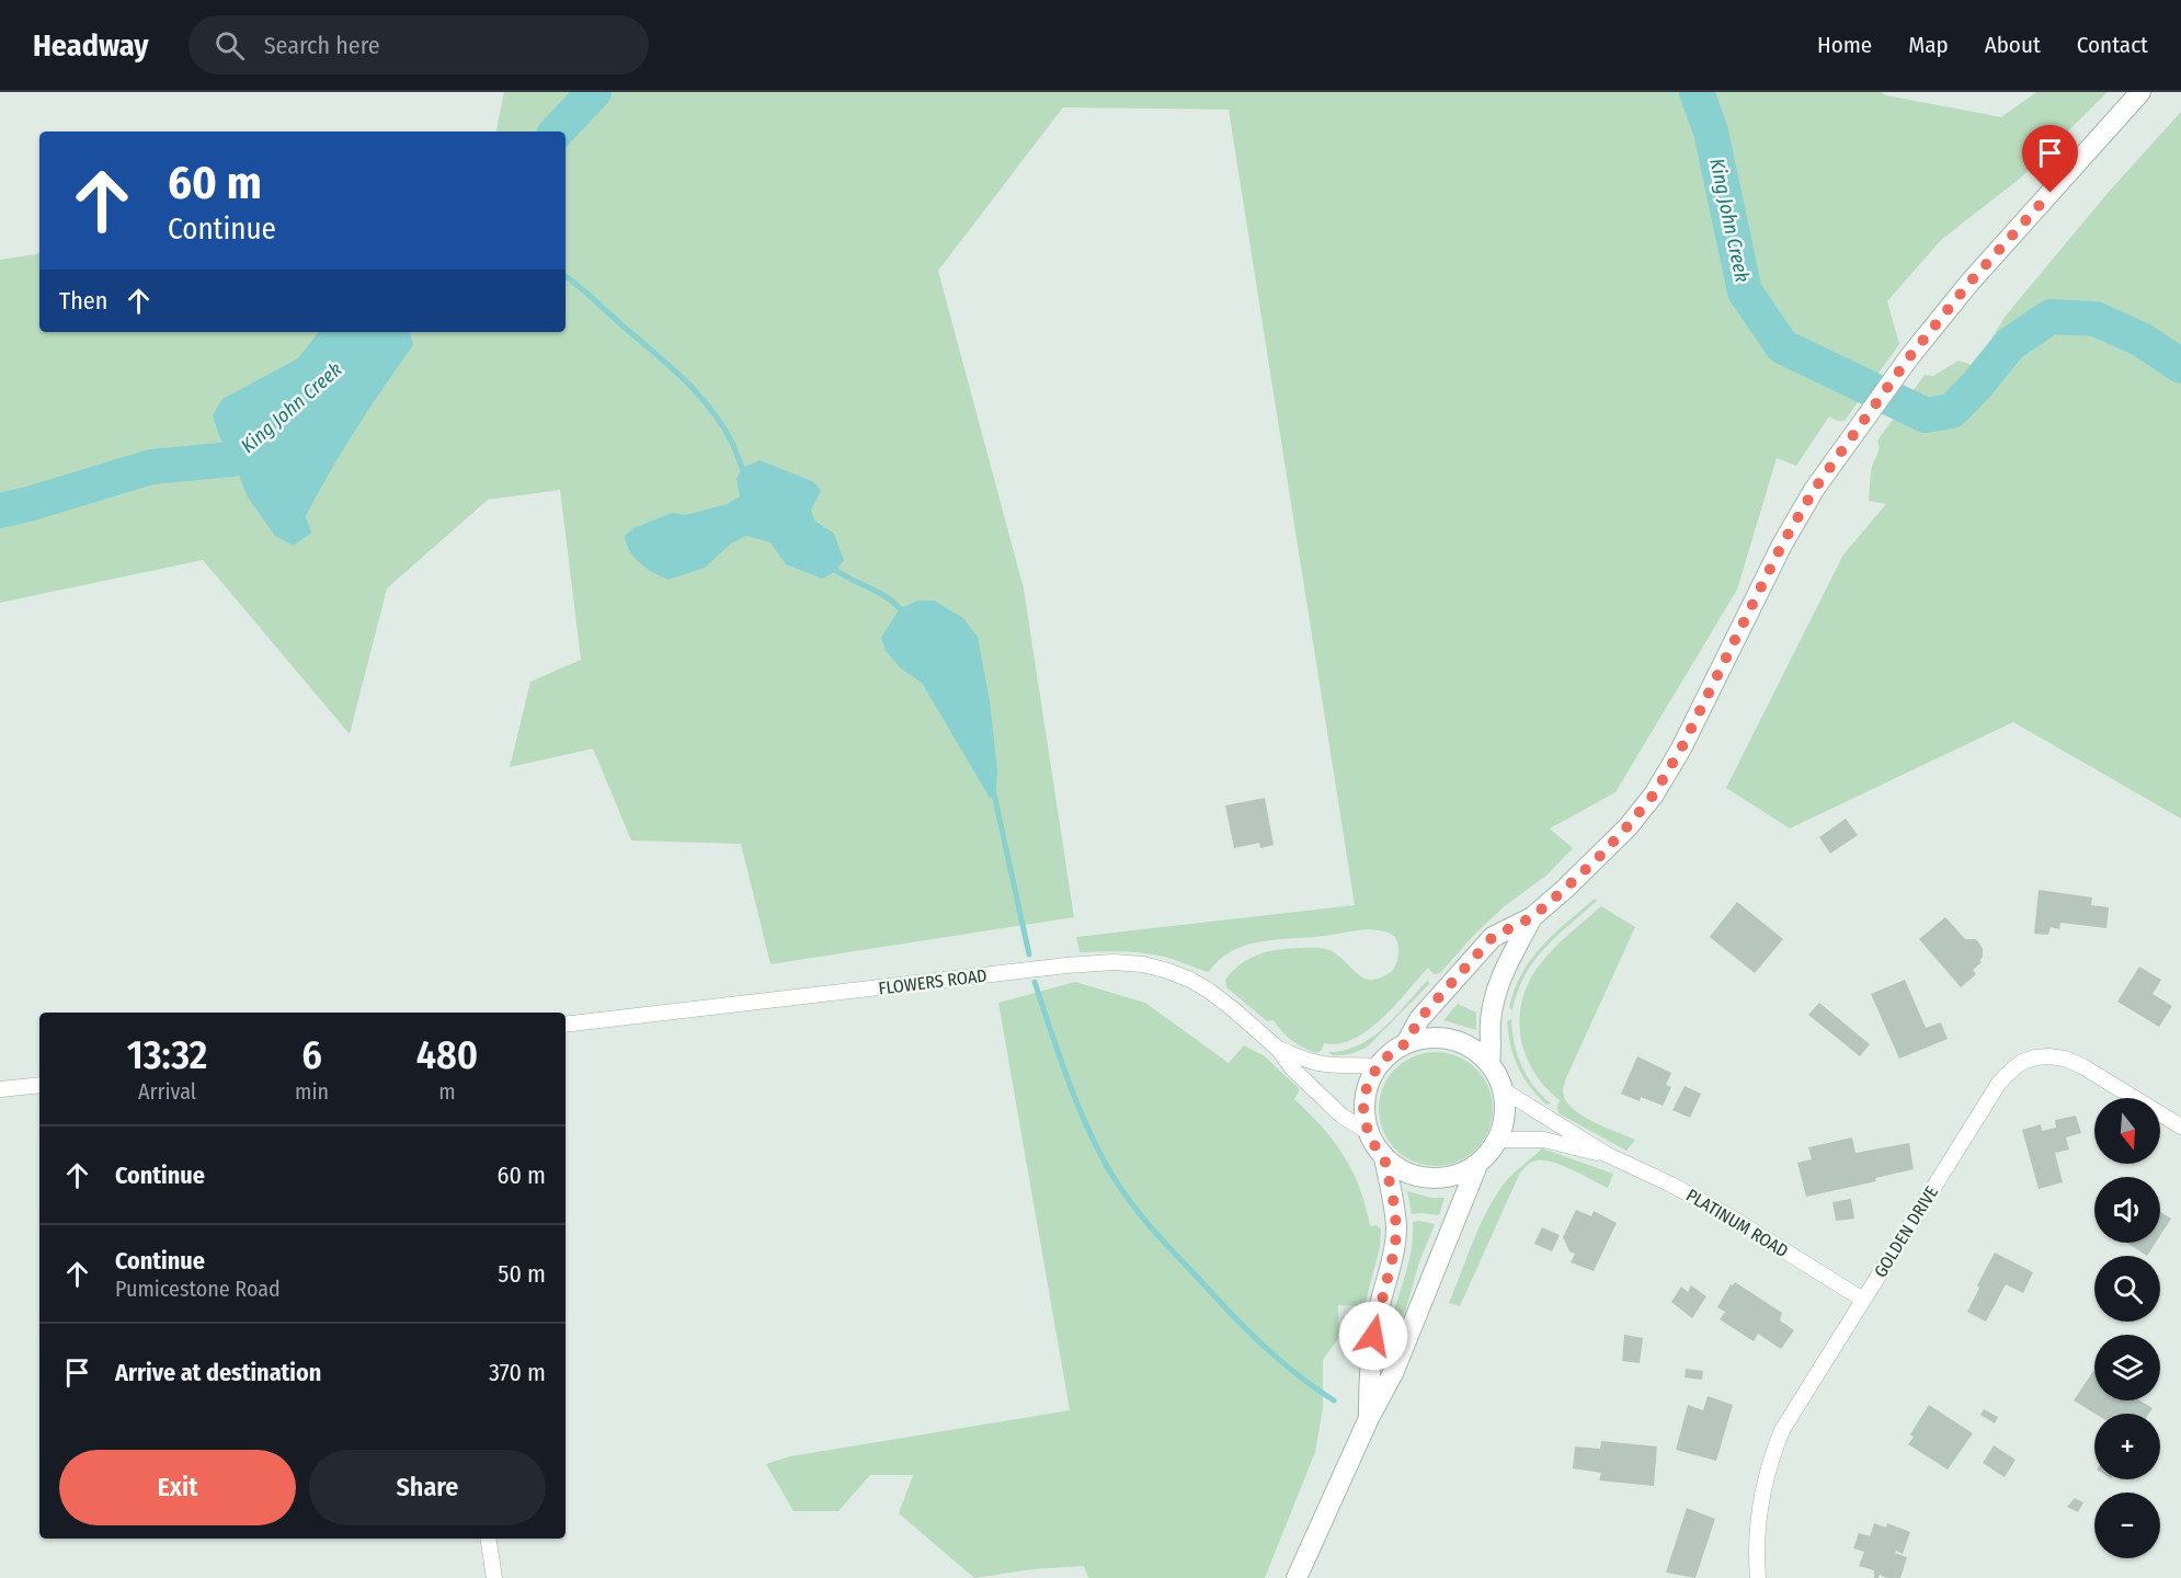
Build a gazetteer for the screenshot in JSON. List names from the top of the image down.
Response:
{
  "streets": {
    "street": ["FLOWERS ROAD", "PLATINUM ROAD", "GOLDEN DRIVE"]
  },
  "crossings": [
    ["FLOWERS ROAD", "PLATINUM ROAD"],
    ["PLATINUM ROAD", "GOLDEN DRIVE"]
  ],
  "water": ["King John Creek"],
  "north": "bottom",
  "page": {
    "header": "Headway",
    "search": "Search here",
    "nav": [
      "Home",
      "Map",
      "About",
      "Contact"
    ],
    "turn": ["60 m", "Continue"],
    "then": "Then",
    "eta": [
      "13:32",
      "Arrival",
      "6",
      "min",
      "480",
      "m"
    ],
    "map_buttons": ["+", "−"],
    "list": [
      {
        "name": "Continue",
        "value": "60 m"
      },
      {
        "name": "Continue",
        "note": "Pumicestone Road",
        "value": "50 m"
      },
      {
        "name": "Arrive at destination",
        "value": "370 m"
      }
    ],
    "buttons": ["Exit", "Share"]
  }
}
